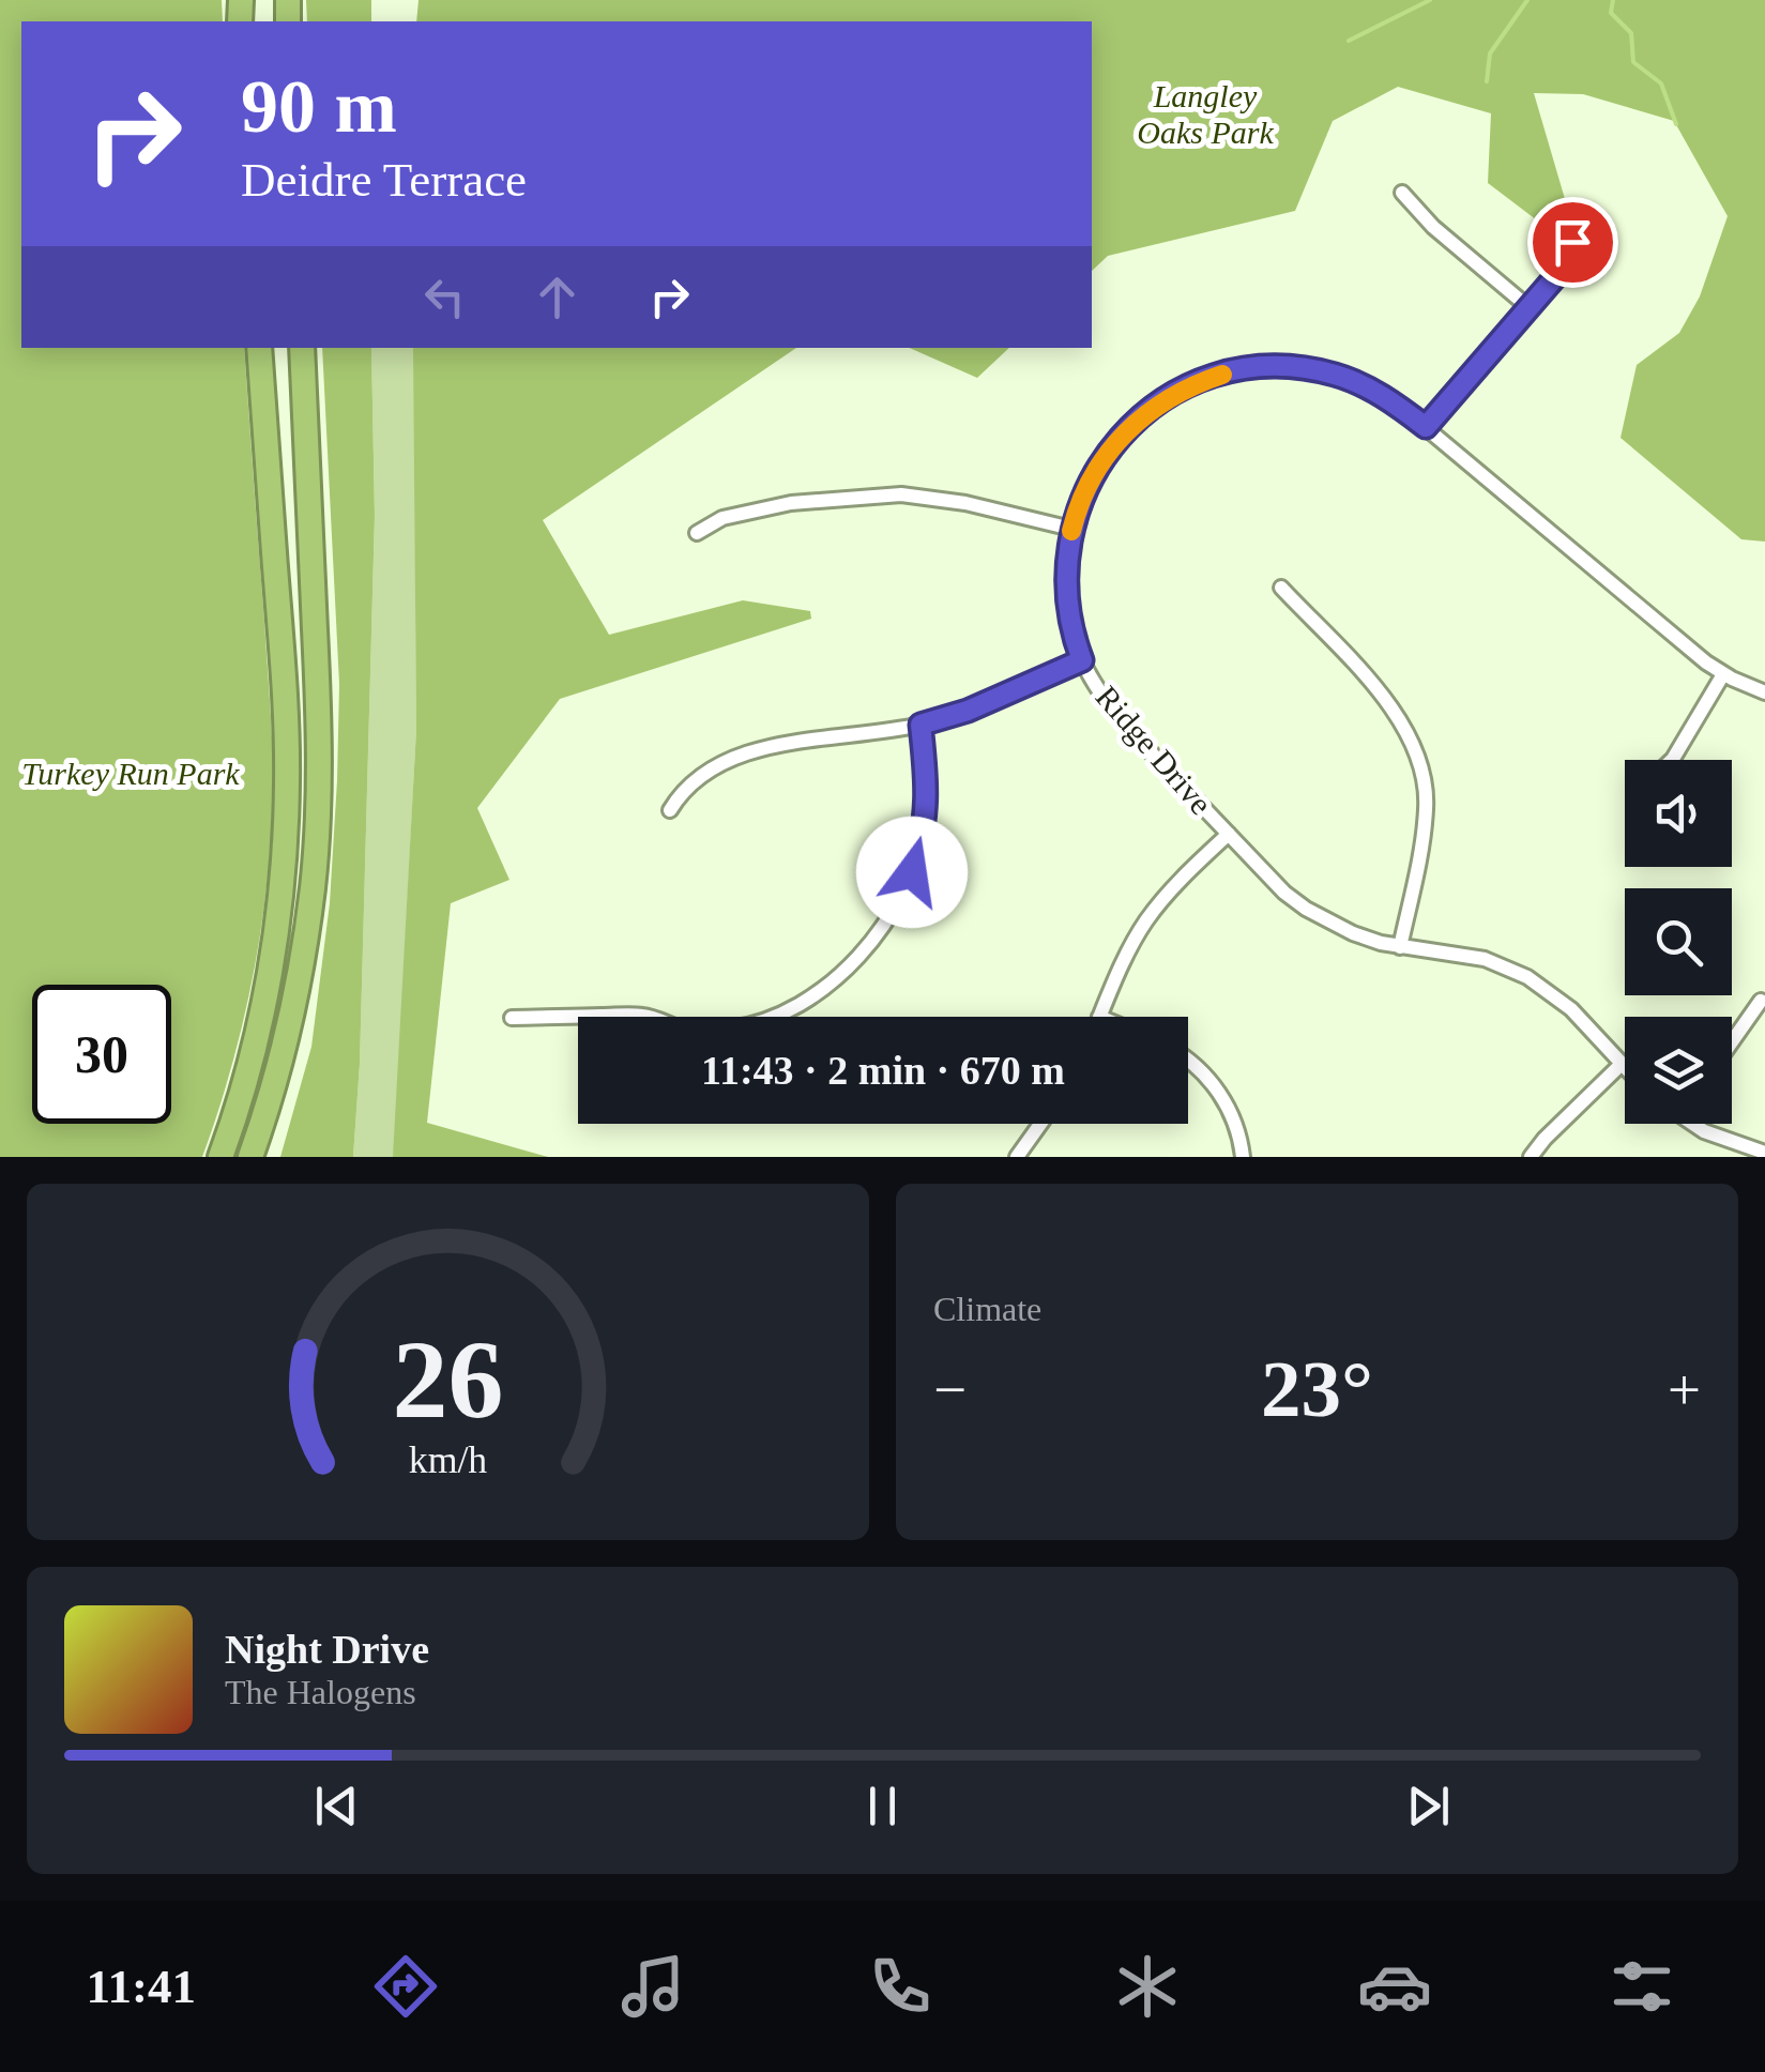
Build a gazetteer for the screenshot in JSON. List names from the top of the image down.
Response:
{
  "streets": {
    "street": ["Ridge Drive"]
  },
  "parks": ["Langley Oaks Park", "Turkey Run Park"],
  "page": {
    "turn": ["90 m", "Deidre Terrace"],
    "limit": "30",
    "trip": "11:43 · 2 min · 670 m",
    "tile": "Climate",
    "heat": ["−", "23°", "+"],
    "song": ["Night Drive", "The Halogens"],
    "tabs": "11:41",
    "gauge": ["26", "km/h"]
  }
}
